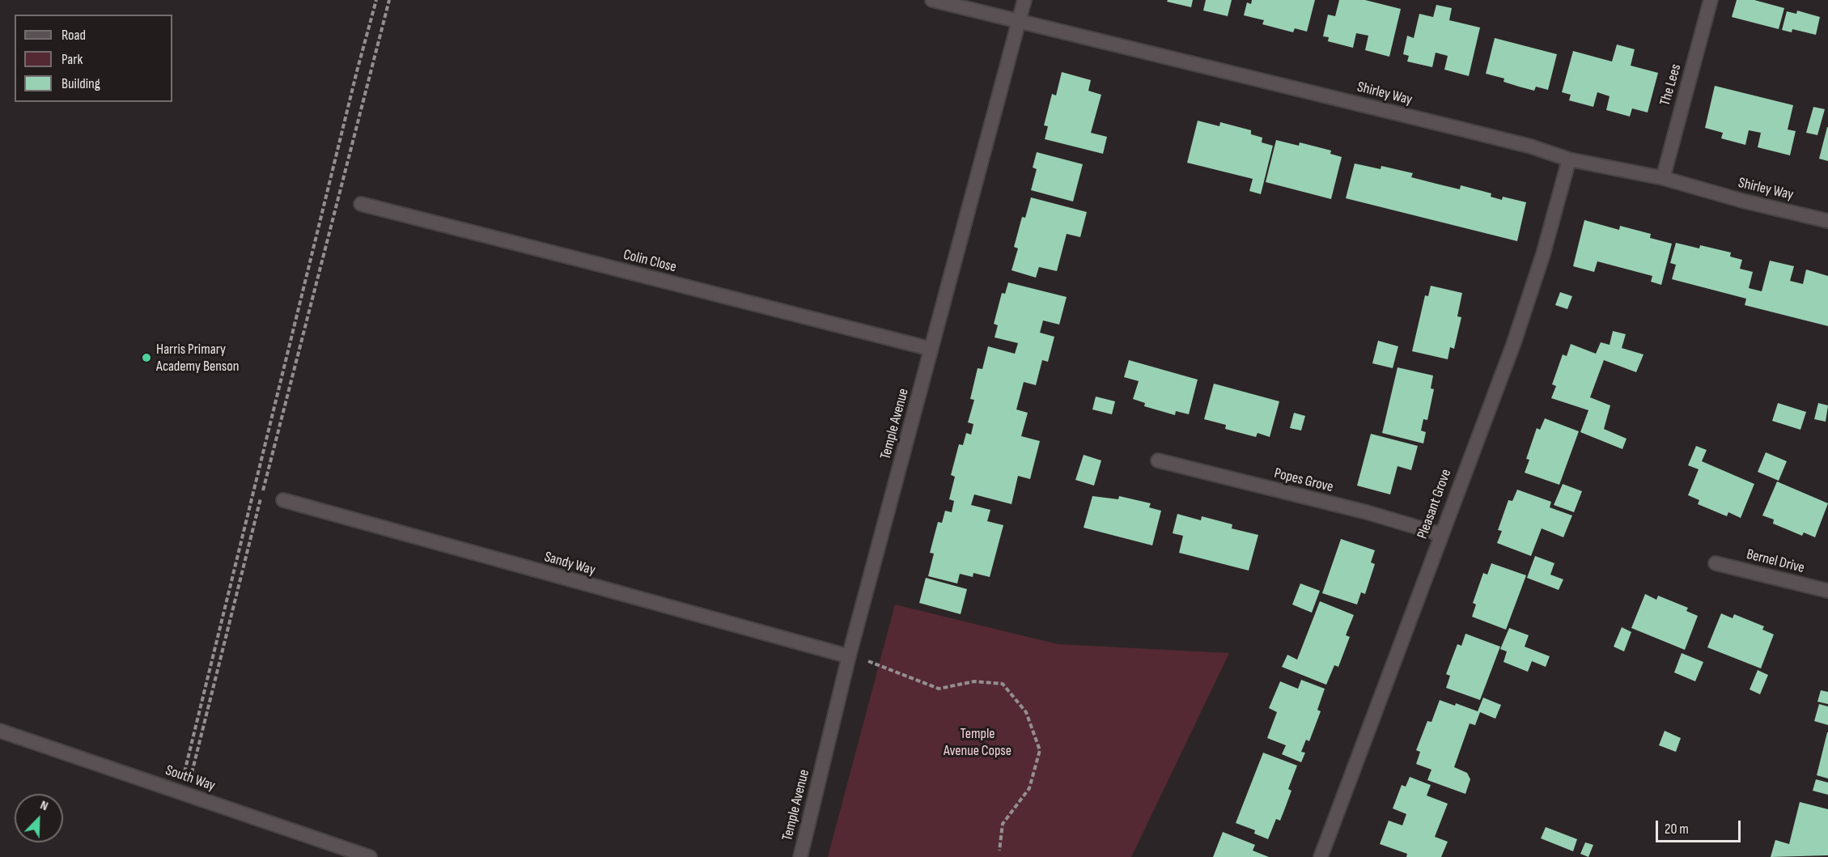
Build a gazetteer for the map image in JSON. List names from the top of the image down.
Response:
{
  "streets": {
    "street": [
      "The Lees",
      "Shirley Way",
      "Colin Close",
      "Temple Avenue",
      "Popes Grove",
      "Pleasant Grove",
      "Bernel Drive",
      "Sandy Way",
      "South Way"
    ]
  },
  "crossings": [
    ["The Lees", "Shirley Way"],
    ["Shirley Way", "Temple Avenue"],
    ["Shirley Way", "Pleasant Grove"],
    ["Colin Close", "Temple Avenue"],
    ["Temple Avenue", "Sandy Way"],
    ["Popes Grove", "Pleasant Grove"]
  ],
  "parks": ["Temple Avenue Copse"],
  "places": ["Harris Primary Academy Benson"],
  "legend": ["Road", "Park", "Building"],
  "scale_bar": "20 m",
  "north": "top right"
}
